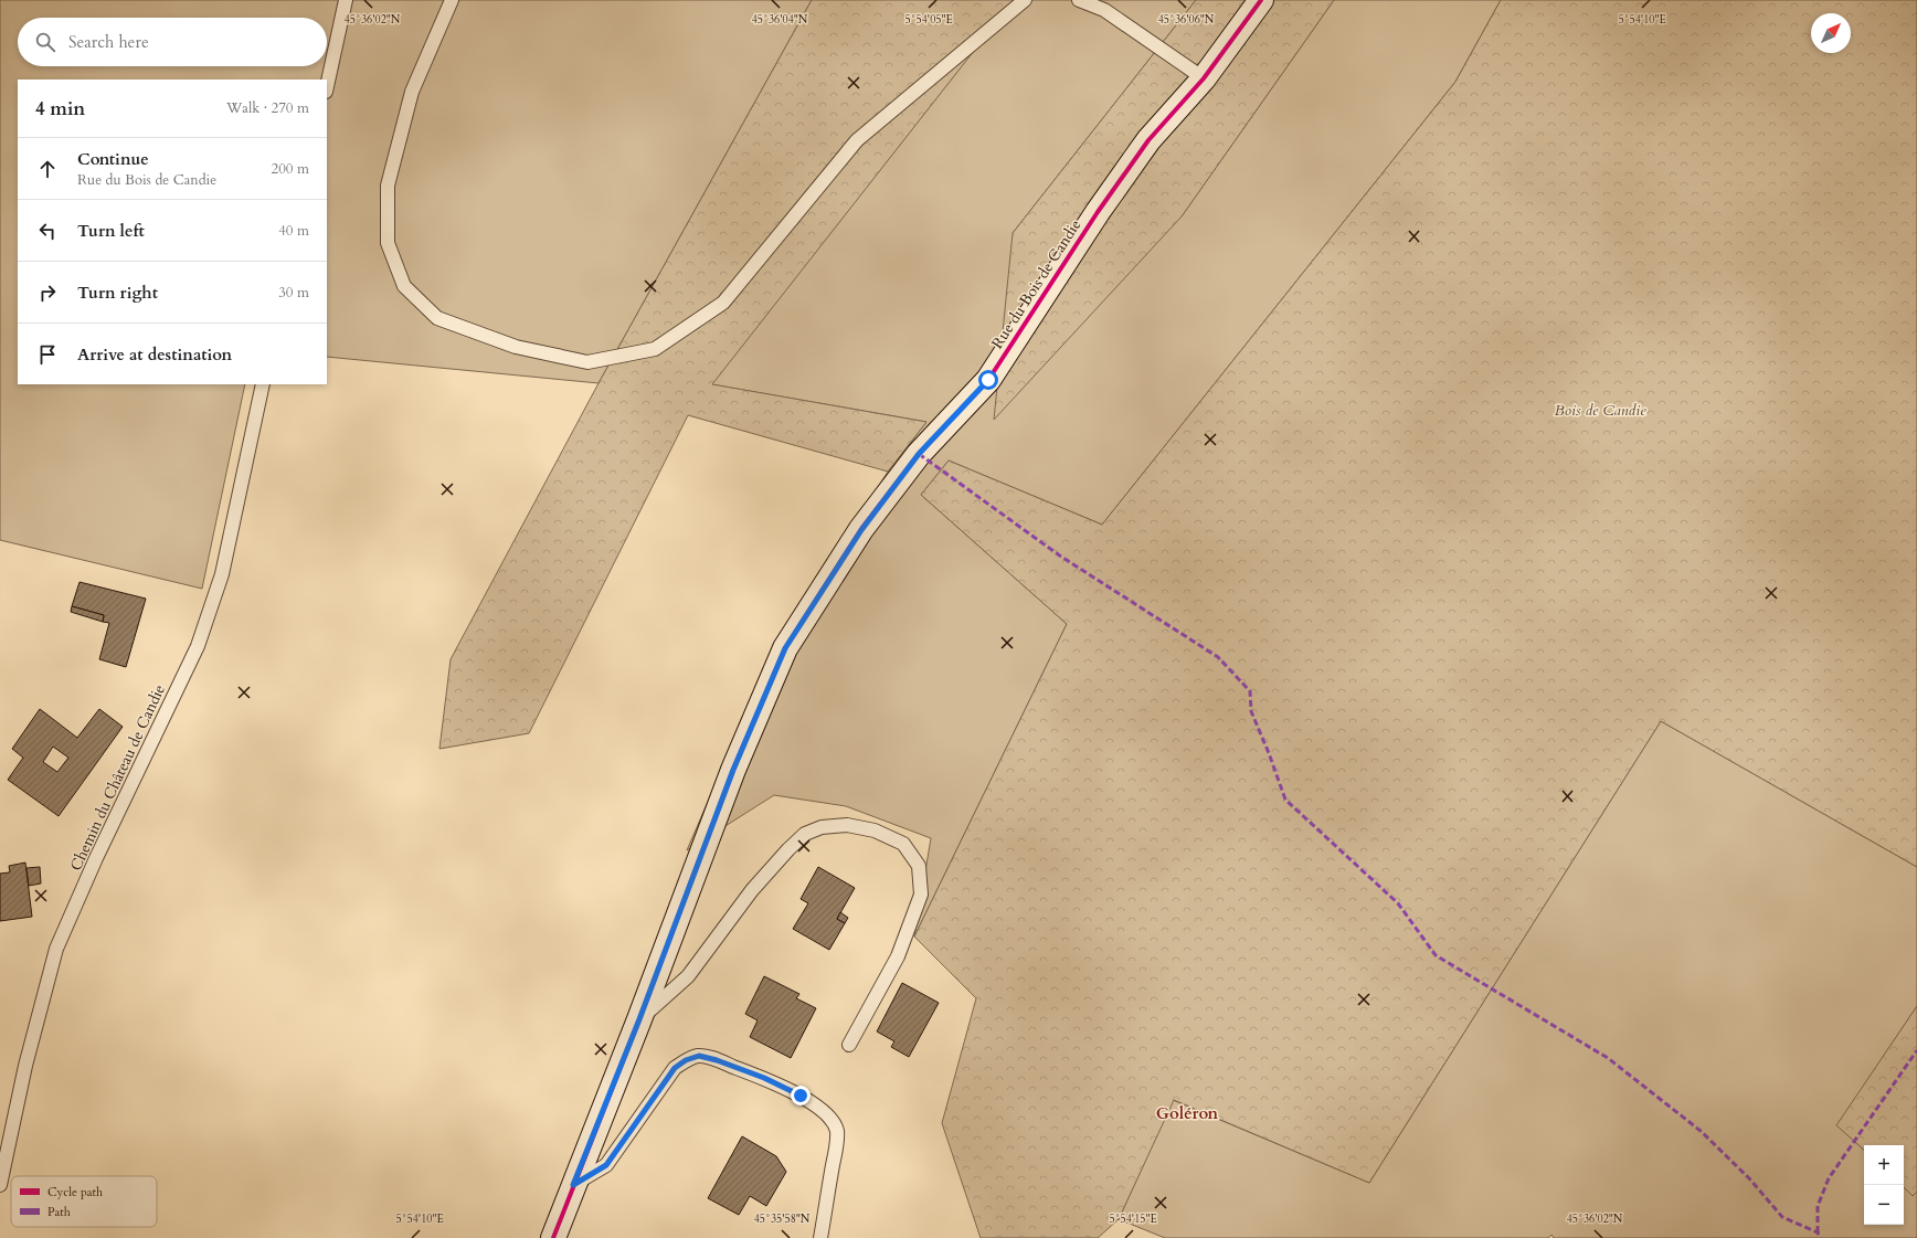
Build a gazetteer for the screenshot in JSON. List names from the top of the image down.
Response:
{
  "streets": {
    "street": ["Rue du Bois de Candie"],
    "lane": ["Chemin du Château de Candie"]
  },
  "districts": ["Goléron"],
  "parks": ["Bois de Candie"],
  "legend": ["Cycle path", "Path"],
  "north": "top right",
  "page": {
    "search": "Search here",
    "heading": ["4 min", "Walk · 270 m"],
    "list": [
      ["Continue", "Rue du Bois de Candie", "200 m"],
      ["Turn left", "40 m"],
      ["Turn right", "30 m"],
      "Arrive at destination"
    ],
    "map_buttons": ["+", "−"]
  },
  "coordinates": [
    "45°36'02\"N",
    "45°36'04\"N",
    "5°54'05\"E",
    "45°36'06\"N",
    "5°54'10\"E",
    "45°35'58\"N",
    "5°54'15\"E"
  ]
}
